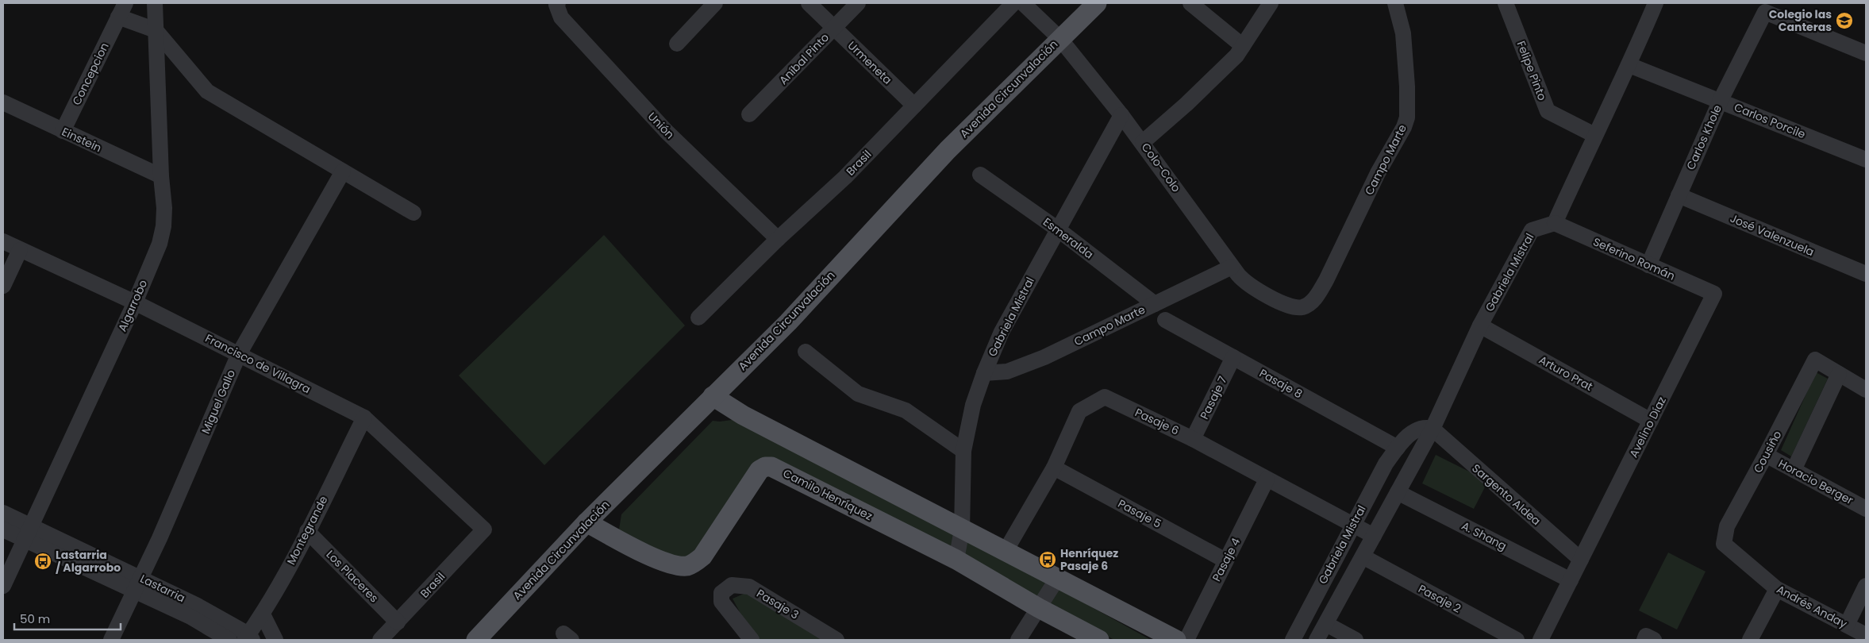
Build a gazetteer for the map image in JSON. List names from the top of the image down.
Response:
{
  "streets": {
    "main road": ["Avenida Circunvalación", "Camilo Henríquez"],
    "street": [
      "Aníbal Pinto",
      "Urmeneta",
      "Felipe Pinto",
      "Concepcion",
      "Carlos Porcile",
      "Unión",
      "Carlos Khole",
      "Einstein",
      "Campo Marte",
      "Brasil",
      "Colo-Colo",
      "José Valenzuela",
      "Esmeralda",
      "Seferino Román",
      "Gabriela Mistral",
      "Algarrobo",
      "Francisco de Villagra",
      "Arturo Prat",
      "Pasaje 8",
      "Pasaje 7",
      "Miguel Gallo",
      "Pasaje 6",
      "Avelino Díaz",
      "Cousiño",
      "Horacio Berger",
      "Sargento Aldea",
      "Pasaje 5",
      "Montegrande",
      "A. Shang",
      "Pasaje 4",
      "Los Placeres",
      "Lastarria",
      "Pasaje 2",
      "Pasaje 3",
      "Andrés Anday"
    ]
  },
  "crossings": [
    ["Aníbal Pinto", "Urmeneta"],
    ["Urmeneta", "Brasil"],
    ["Concepcion", "Einstein"],
    ["Concepcion", "Algarrobo"],
    ["Avenida Circunvalación", "Colo-Colo"],
    ["Avenida Circunvalación", "Camilo Henríquez"],
    ["Carlos Porcile", "Carlos Khole"],
    ["Unión", "Brasil"],
    ["Carlos Khole", "José Valenzuela"],
    ["Carlos Khole", "Seferino Román"],
    ["Einstein", "Algarrobo"],
    ["Campo Marte", "Colo-Colo"],
    ["Campo Marte", "Esmeralda"],
    ["Campo Marte", "Gabriela Mistral"],
    ["Brasil", "Francisco de Villagra"],
    ["Brasil", "Los Placeres"],
    ["Colo-Colo", "Gabriela Mistral"],
    ["Esmeralda", "Gabriela Mistral"],
    ["Seferino Román", "Gabriela Mistral"],
    ["Seferino Román", "Avelino Díaz"],
    ["Gabriela Mistral", "Arturo Prat"],
    ["Gabriela Mistral", "Pasaje 8"],
    ["Gabriela Mistral", "Pasaje 6"],
    ["Gabriela Mistral", "Camilo Henríquez"],
    ["Gabriela Mistral", "Sargento Aldea"],
    ["Gabriela Mistral", "A. Shang"],
    ["Gabriela Mistral", "Pasaje 2"],
    ["Algarrobo", "Francisco de Villagra"],
    ["Algarrobo", "Lastarria"],
    ["Francisco de Villagra", "Miguel Gallo"],
    ["Francisco de Villagra", "Montegrande"],
    ["Arturo Prat", "Avelino Díaz"],
    ["Pasaje 8", "Pasaje 7"],
    ["Pasaje 7", "Pasaje 6"],
    ["Miguel Gallo", "Lastarria"],
    ["Pasaje 6", "Pasaje 5"],
    ["Pasaje 6", "Pasaje 4"],
    ["Avelino Díaz", "Sargento Aldea"],
    ["Avelino Díaz", "A. Shang"],
    ["Cousiño", "Horacio Berger"],
    ["Cousiño", "Andrés Anday"],
    ["Pasaje 5", "Pasaje 4"],
    ["Montegrande", "Los Placeres"],
    ["Montegrande", "Lastarria"]
  ],
  "places": {
    "school or university": ["Colegio las Canteras"],
    "bus stop": ["Henríquez Pasaje 6", "Lastarria / Algarrobo"]
  },
  "scale_bar": "50 m"
}
